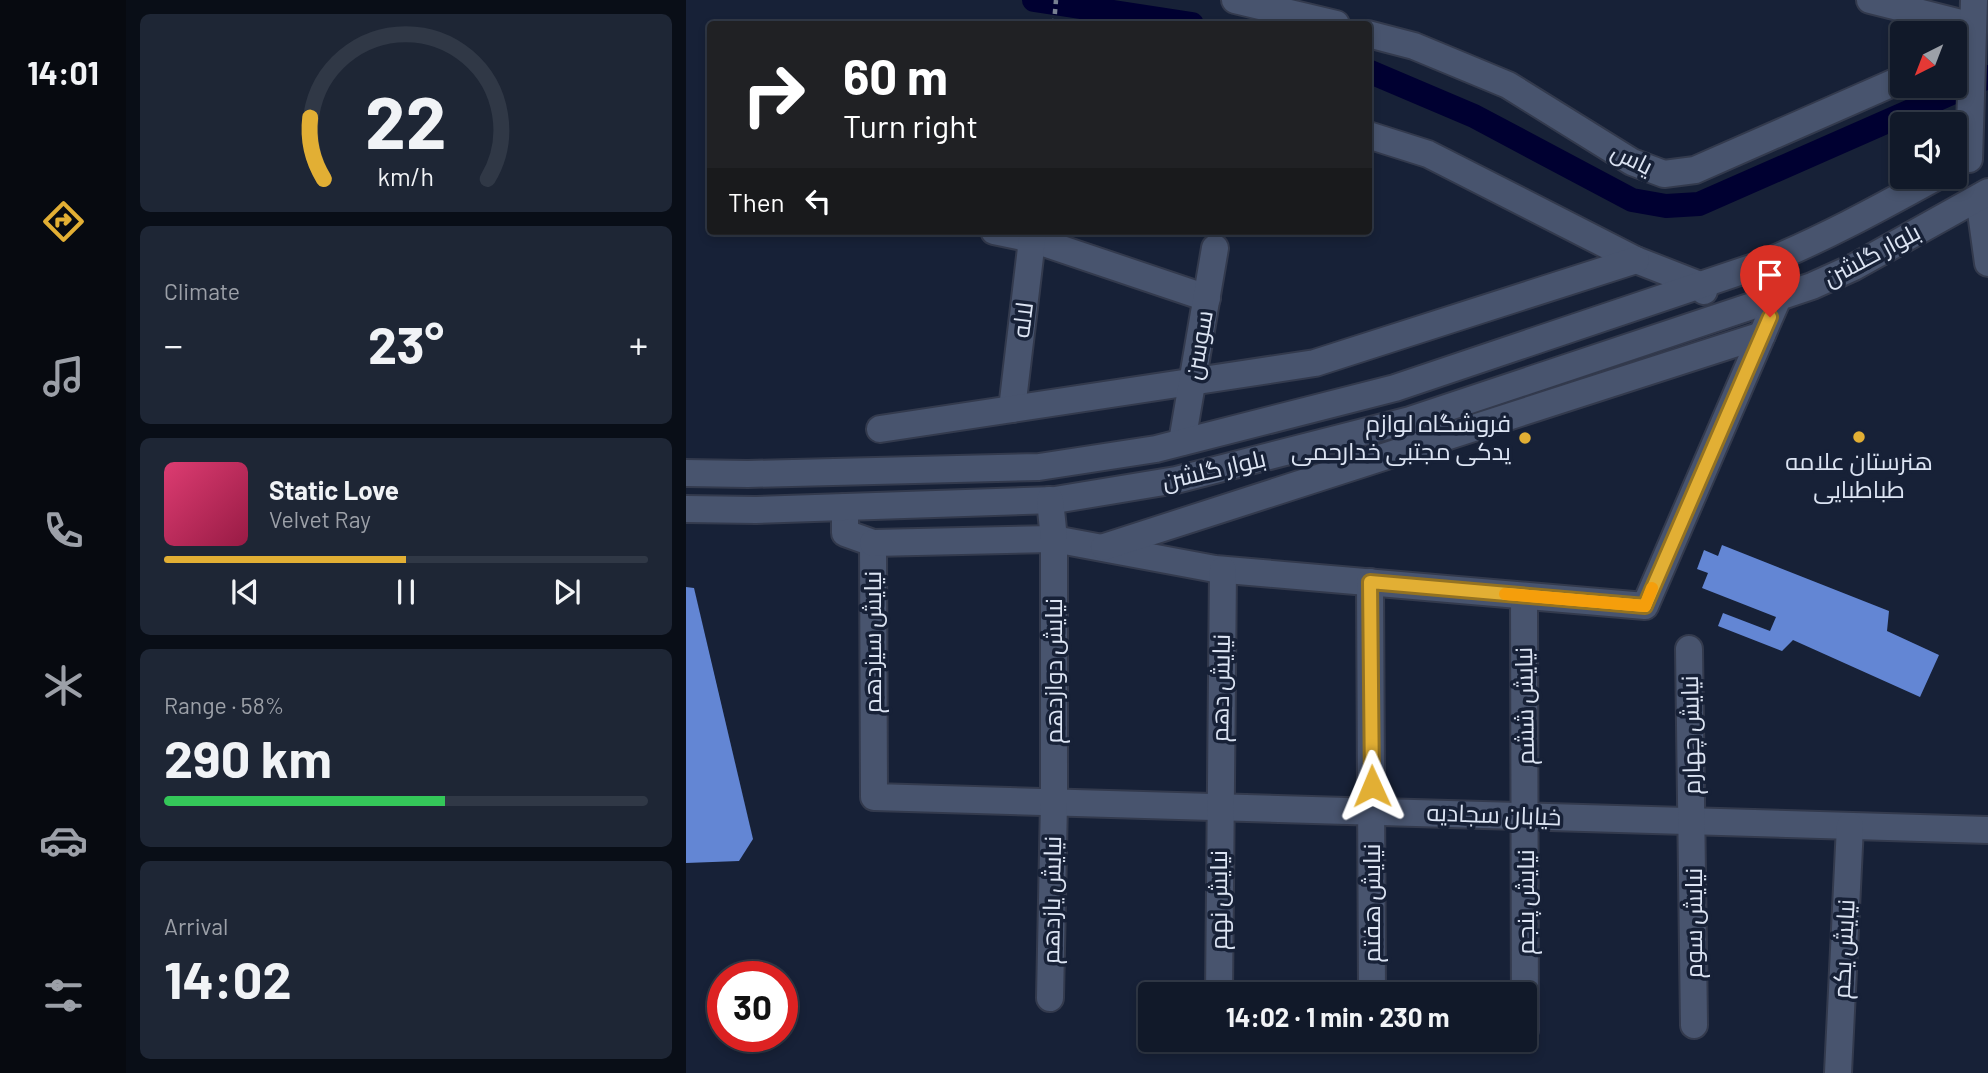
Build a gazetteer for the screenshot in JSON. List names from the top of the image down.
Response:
{
  "streets": {
    "street": [
      "یاس",
      "بلوار گلشن",
      "لاله",
      "سوسن",
      "نیایش سیزدهم",
      "نیایش دوازدهم",
      "نیایش دهم",
      "نیایش ششم",
      "نیایش چهارم",
      "خیابان سجادیه",
      "نیایش یازدهم",
      "نیایش نهم",
      "نیایش پنجم",
      "نیایش هفتم",
      "نیایش سوم",
      "نیایش یکم"
    ]
  },
  "crossings": [
    ["بلوار گلشن", "سوسن"],
    ["بلوار گلشن", "نیایش سیزدهم"],
    ["بلوار گلشن", "نیایش دوازدهم"],
    ["نیایش سیزدهم", "خیابان سجادیه"],
    ["نیایش دوازدهم", "خیابان سجادیه"],
    ["نیایش دوازدهم", "نیایش یازدهم"],
    ["نیایش دهم", "خیابان سجادیه"],
    ["نیایش دهم", "نیایش نهم"],
    ["نیایش ششم", "خیابان سجادیه"],
    ["نیایش ششم", "نیایش پنجم"],
    ["نیایش چهارم", "خیابان سجادیه"],
    ["نیایش چهارم", "نیایش سوم"],
    ["خیابان سجادیه", "نیایش یازدهم"],
    ["خیابان سجادیه", "نیایش نهم"],
    ["خیابان سجادیه", "نیایش پنجم"],
    ["خیابان سجادیه", "نیایش هفتم"],
    ["خیابان سجادیه", "نیایش سوم"],
    ["خیابان سجادیه", "نیایش یکم"]
  ],
  "places": ["هنرستان علامه طباطبایی", "فروشگاه لوازم یدکی مجتبی خدارحمی"],
  "north": "bottom left",
  "page": {
    "tabs": "14:01",
    "turn": ["60 m", "Turn right"],
    "then": "Then",
    "tile": [
      "Climate",
      ["Range · 58%", "290 km"],
      ["Arrival", "14:02"]
    ],
    "heat": ["−", "23°", "+"],
    "song": ["Static Love", "Velvet Ray"],
    "limit": "30",
    "trip": "14:02 · 1 min · 230 m",
    "gauge": ["22", "km/h"]
  }
}
